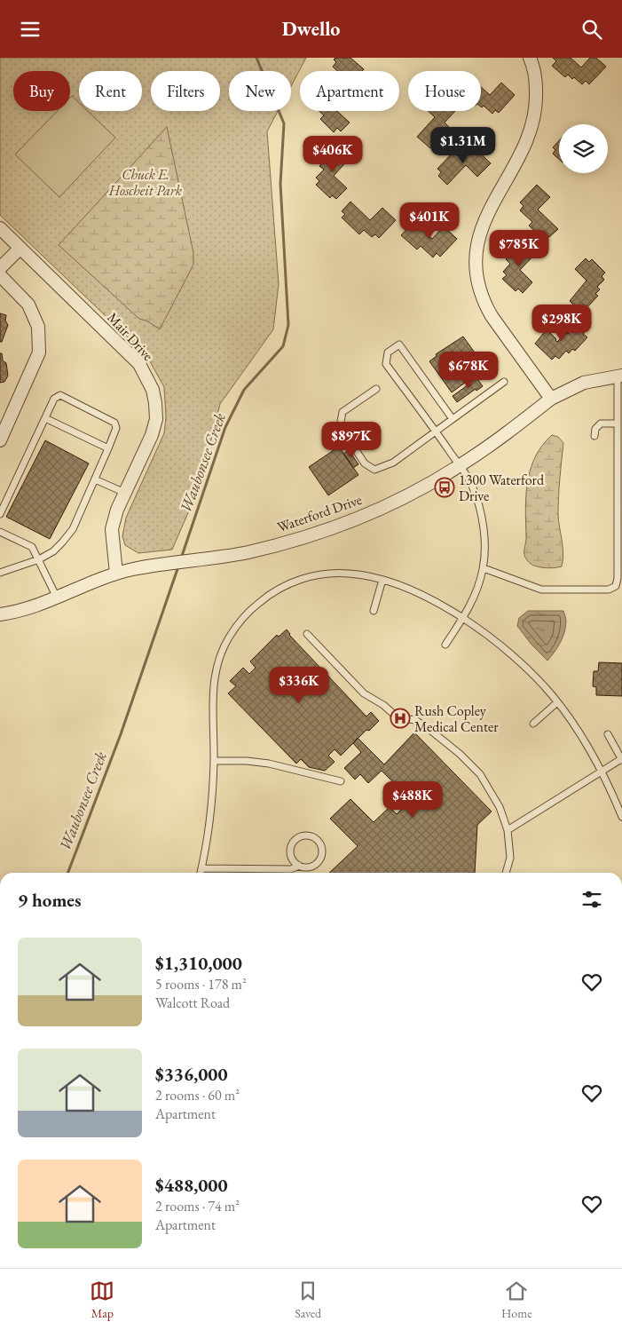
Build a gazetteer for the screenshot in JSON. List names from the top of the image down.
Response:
{
  "streets": {
    "street": ["Mair Drive", "Waterford Drive"]
  },
  "crossings": [
    ["Mair Drive", "Waterford Drive"]
  ],
  "water": ["Waubonsee Creek"],
  "parks": ["Chuck E. Hoscheit Park"],
  "places": {
    "bus stop": ["1300 Waterford Drive"],
    "hospital": ["Rush Copley Medical Center"]
  },
  "page": {
    "header": "Dwello",
    "chip": [
      "Buy",
      "Rent",
      "Filters",
      "New",
      "Apartment",
      "House"
    ],
    "price": [
      "$1.31M",
      "$406K",
      "$401K",
      "$785K",
      "$298K",
      "$678K",
      "$897K",
      "$336K",
      "$488K"
    ],
    "heading": "9 homes",
    "list": [
      {
        "name": "$1,310,000",
        "note": "5 rooms · 178 m² · Walcott Road"
      },
      {
        "name": "$336,000",
        "note": "2 rooms · 60 m² · Apartment"
      },
      {
        "name": "$488,000",
        "note": "2 rooms · 74 m² · Apartment"
      }
    ],
    "tabs": ["Map", "Saved", "Home"]
  }
}
